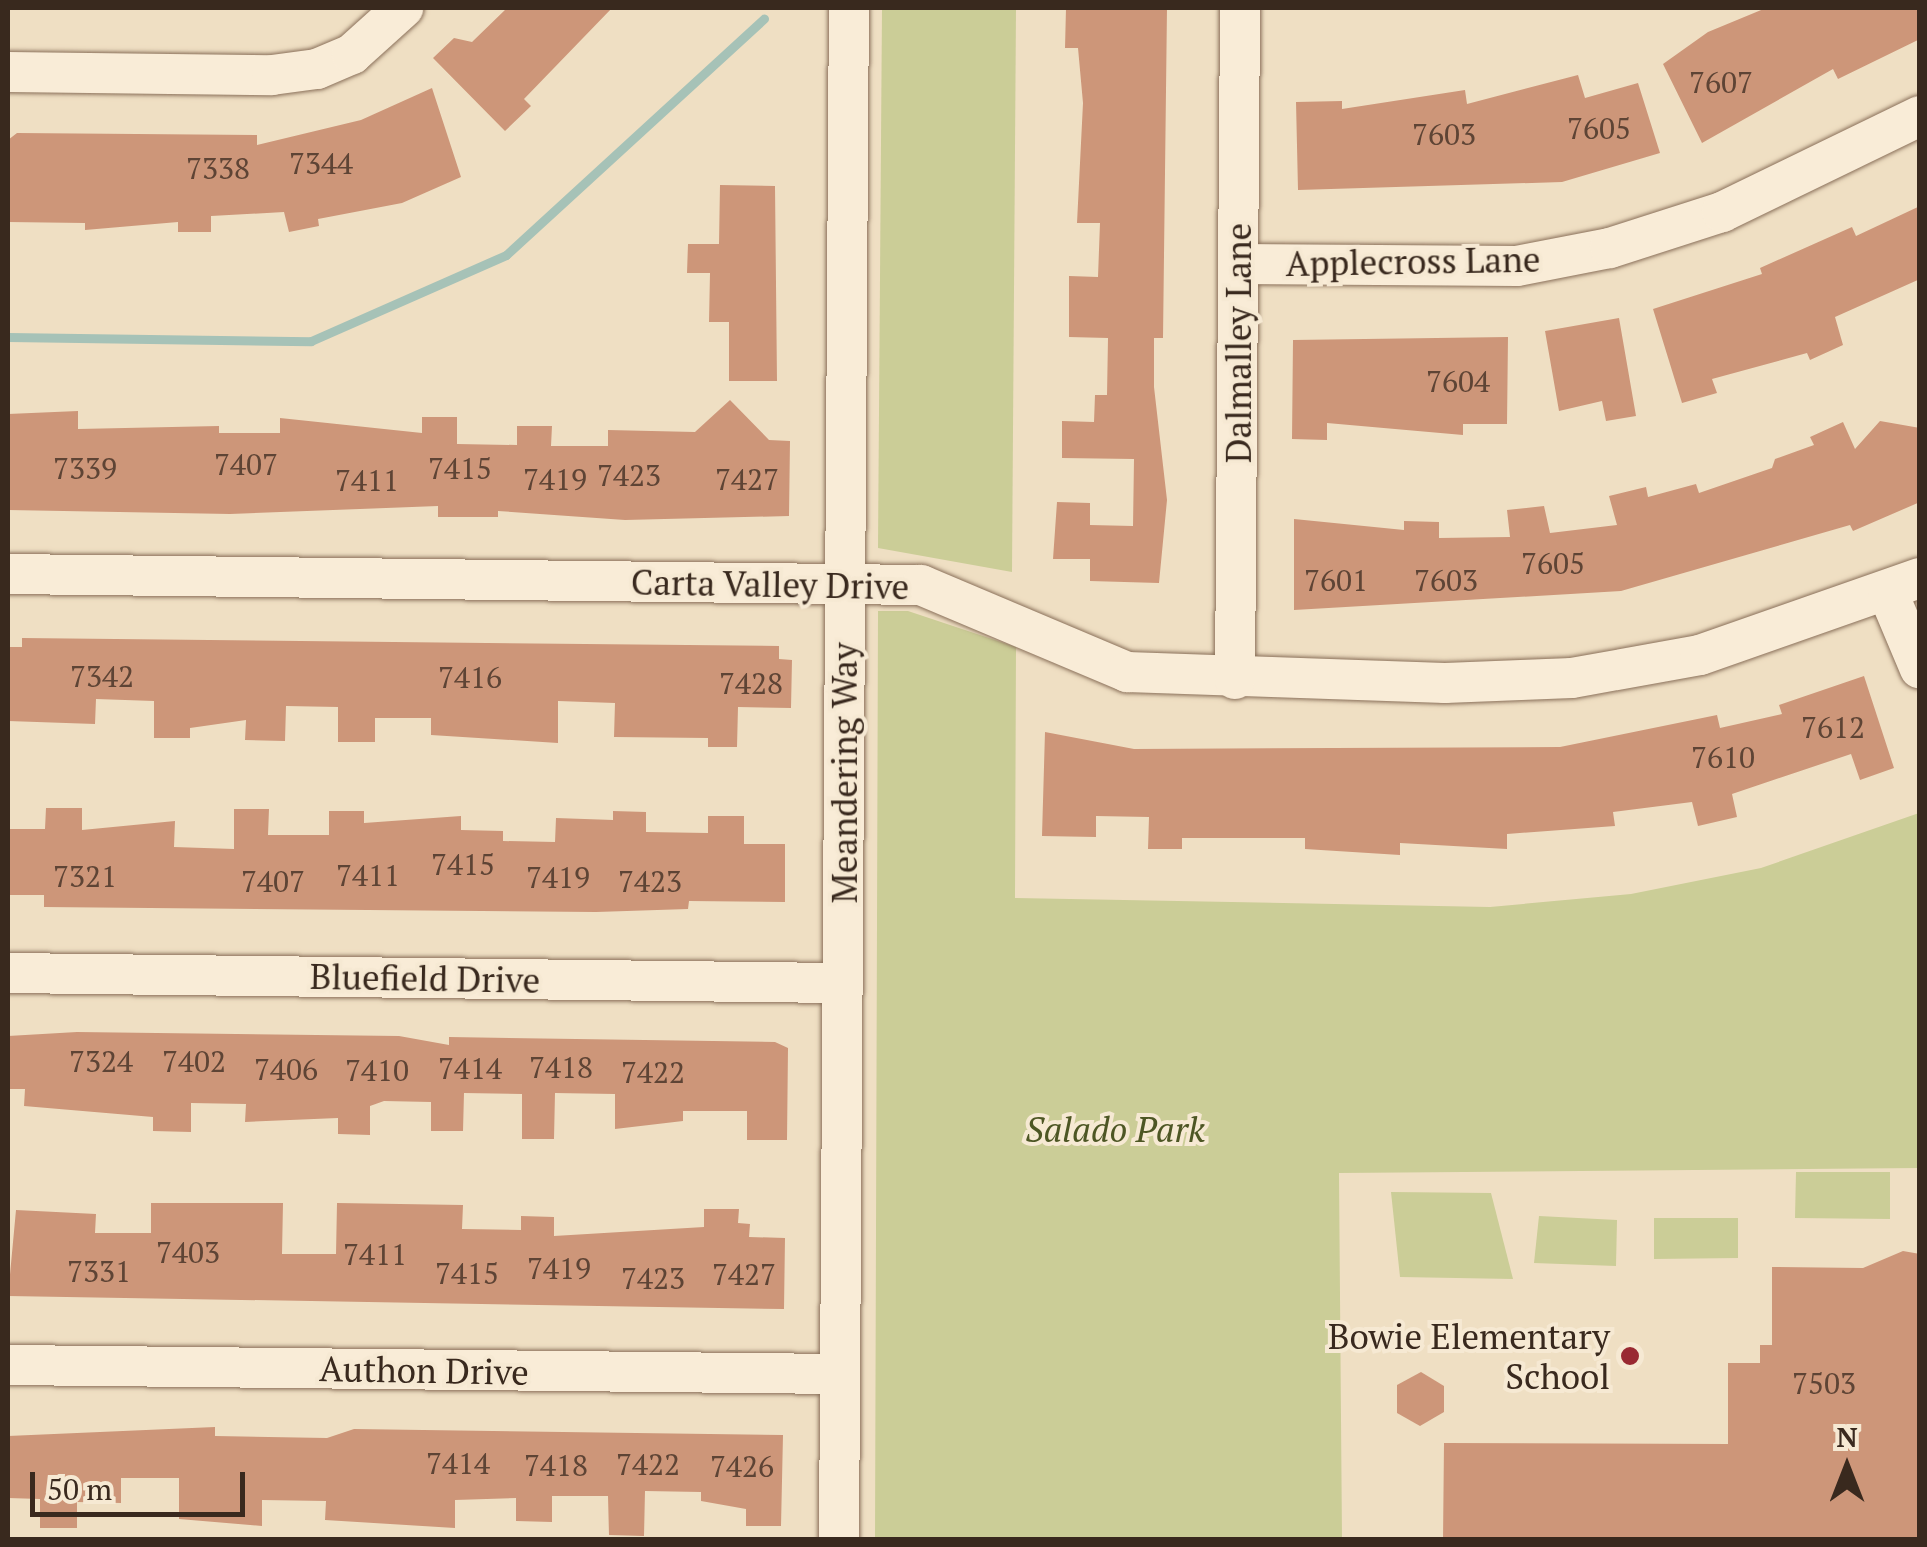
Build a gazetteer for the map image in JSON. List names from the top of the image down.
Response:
{
  "streets": {
    "street": [
      "Applecross Lane",
      "Dalmalley Lane",
      "Carta Valley Drive",
      "Meandering Way",
      "Bluefield Drive",
      "Authon Drive"
    ]
  },
  "crossings": [
    ["Applecross Lane", "Dalmalley Lane"],
    ["Dalmalley Lane", "Carta Valley Drive"],
    ["Carta Valley Drive", "Meandering Way"],
    ["Meandering Way", "Bluefield Drive"],
    ["Meandering Way", "Authon Drive"]
  ],
  "parks": ["Salado Park"],
  "places": ["Bowie Elementary School"],
  "house_numbers": [
    "7607",
    "7605",
    "7603",
    "7344",
    "7338",
    "7604",
    "7407",
    "7339",
    "7415",
    "7423",
    "7419",
    "7427",
    "7411",
    "7605",
    "7601",
    "7603",
    "7342",
    "7416",
    "7428",
    "7612",
    "7610",
    "7415",
    "7411",
    "7321",
    "7419",
    "7407",
    "7423",
    "7324",
    "7402",
    "7418",
    "7414",
    "7406",
    "7410",
    "7422",
    "7403",
    "7411",
    "7419",
    "7331",
    "7415",
    "7427",
    "7423",
    "7503",
    "7414",
    "7422",
    "7418",
    "7426"
  ],
  "scale_bar": "50 m",
  "north": "top"
}
